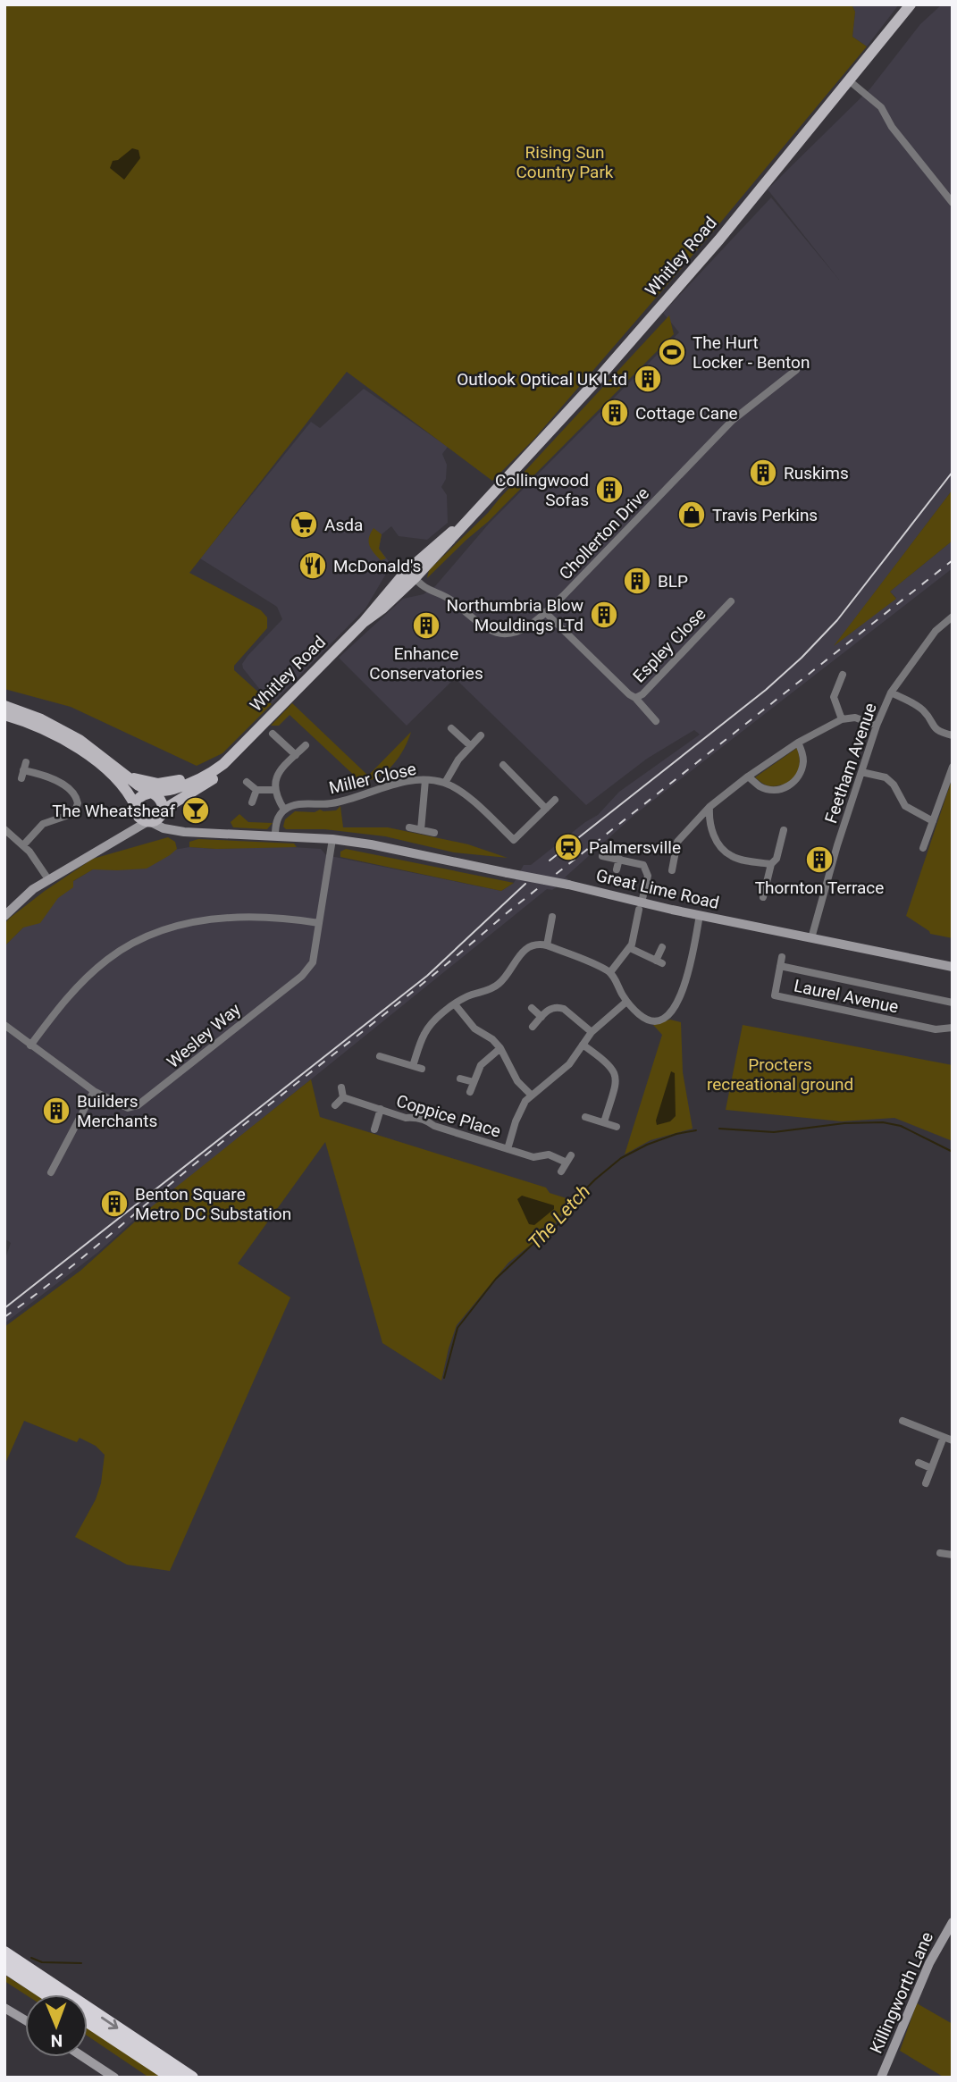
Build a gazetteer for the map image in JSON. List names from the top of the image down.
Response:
{
  "streets": {
    "main road": ["Whitley Road", "Great Lime Road", "Killingworth Lane"],
    "street": [
      "Chollerton Drive",
      "Espley Close",
      "Feetham Avenue",
      "Miller Close",
      "Laurel Avenue",
      "Wesley Way",
      "Coppice Place"
    ]
  },
  "crossings": [
    ["Whitley Road", "Chollerton Drive"],
    ["Whitley Road", "Great Lime Road"],
    ["Chollerton Drive", "Espley Close"],
    ["Feetham Avenue", "Great Lime Road"],
    ["Great Lime Road", "Wesley Way"]
  ],
  "water": ["The Letch"],
  "parks": ["Rising Sun Country Park", "Procters recreational ground"],
  "places": {
    "sports": ["The Hurt Locker - Benton"],
    "building": [
      "Outlook Optical UK Ltd",
      "Cottage Cane",
      "Ruskims",
      "Collingwood Sofas",
      "BLP",
      "Northumbria Blow Mouldings LTd",
      "Enhance Conservatories",
      "Thornton Terrace",
      "Builders Merchants",
      "Benton Square Metro DC Substation"
    ],
    "shop": ["Travis Perkins"],
    "supermarket": ["Asda"],
    "restaurant": ["McDonald's"],
    "bar": ["The Wheatsheaf"],
    "station": ["Palmersville"]
  },
  "north": "bottom"
}
